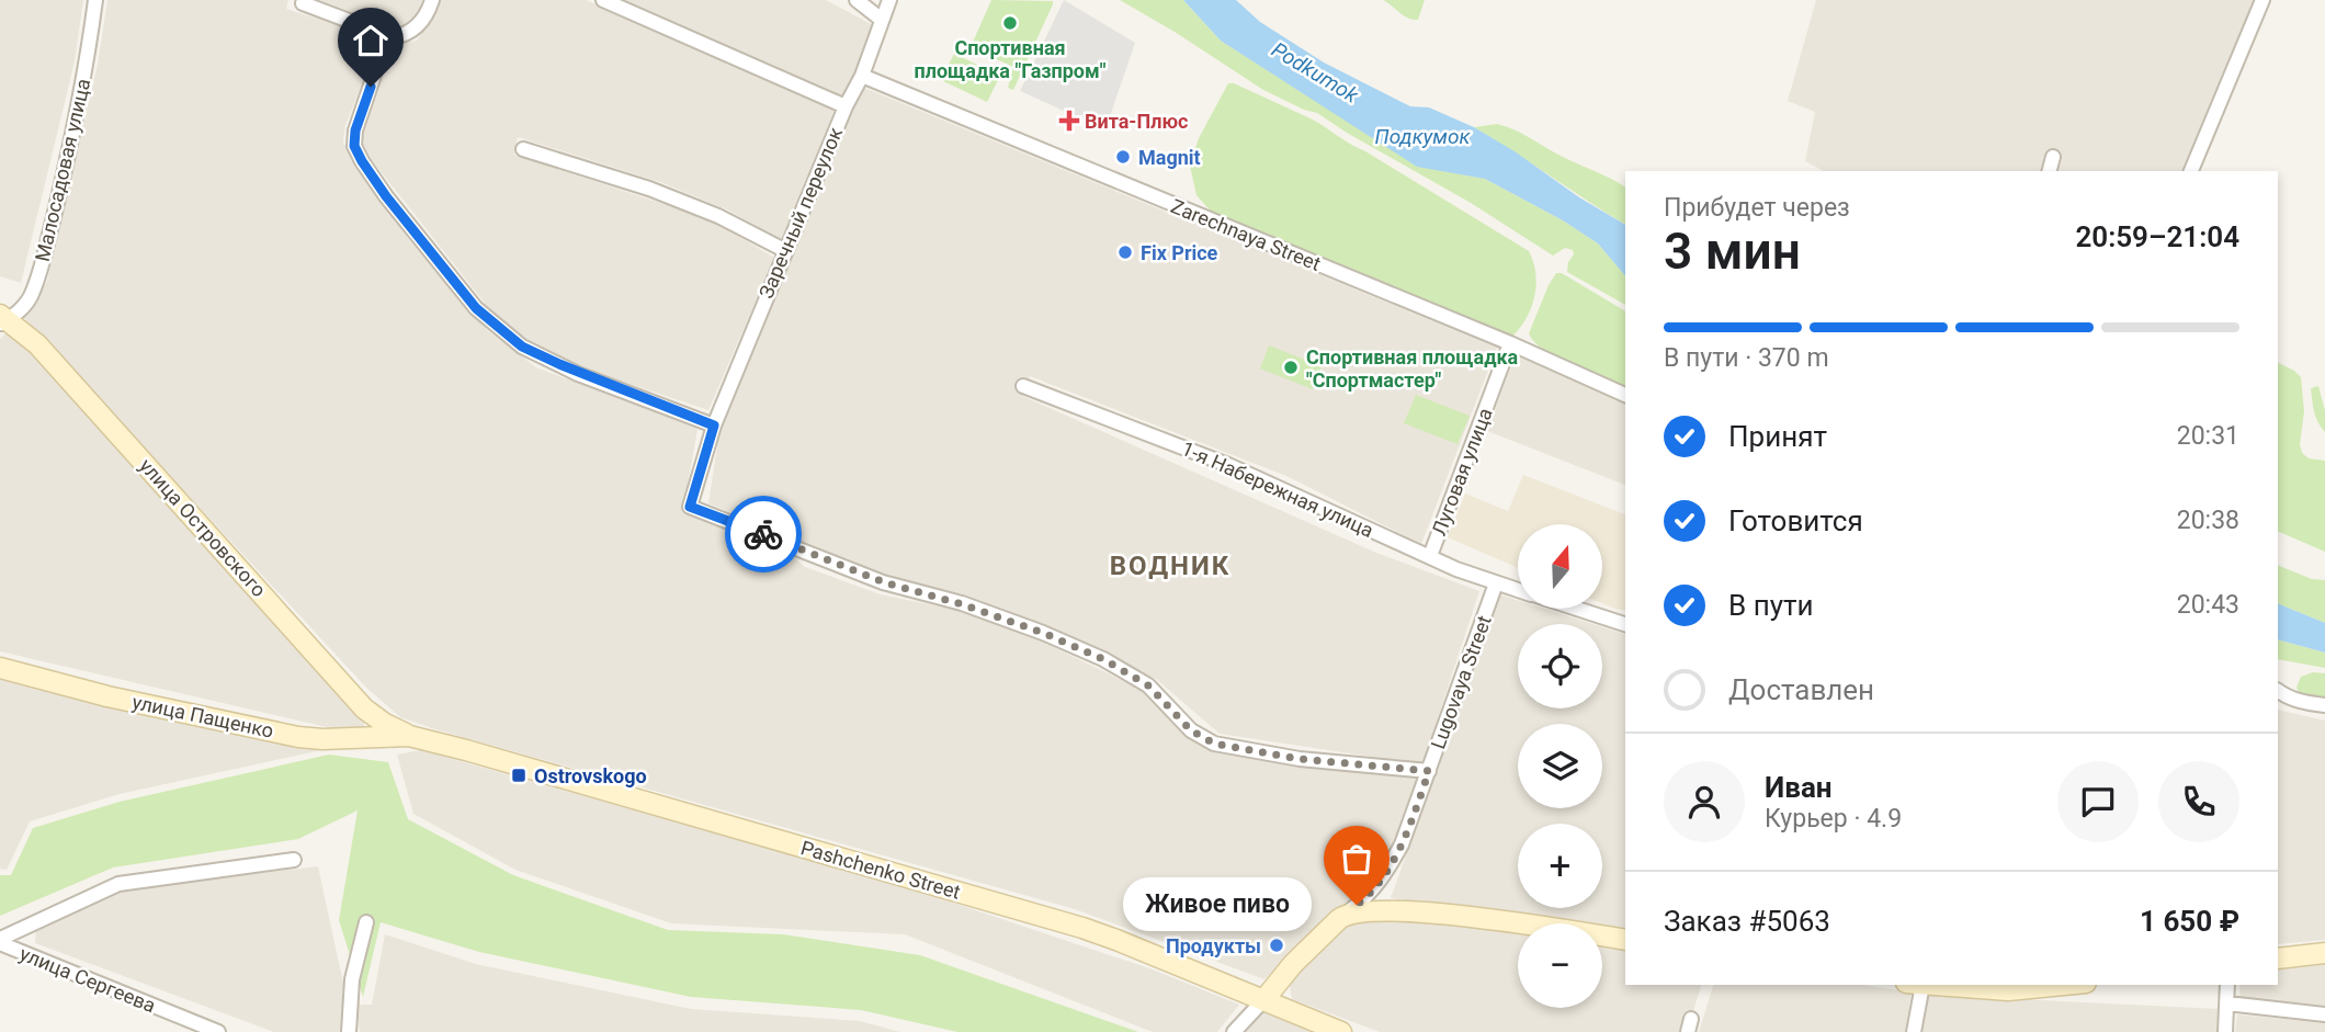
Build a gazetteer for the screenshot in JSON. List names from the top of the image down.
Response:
{
  "streets": {
    "street": [
      "Малосадовая улица",
      "Заречный переулок",
      "Zarechnaya Street",
      "Луговая улица",
      "1-я Набережная улица",
      "улица Островского",
      "Lugovaya Street",
      "улица Пащенко",
      "Pashchenko Street",
      "улица Сергеева"
    ]
  },
  "crossings": [
    ["Малосадовая улица", "улица Островского"],
    ["Заречный переулок", "Zarechnaya Street"],
    ["Заречный переулок", "Lugovaya Street"],
    ["Zarechnaya Street", "Луговая улица"],
    ["Луговая улица", "1-я Набережная улица"],
    ["1-я Набережная улица", "Lugovaya Street"],
    ["улица Островского", "улица Пащенко"],
    ["улица Островского", "Pashchenko Street"],
    ["Lugovaya Street", "Pashchenko Street"],
    ["улица Пащенко", "Pashchenko Street"]
  ],
  "districts": ["ВОДНИК"],
  "water": ["Podkumok", "Подкумок"],
  "places": {
    "other": [
      "Спортивная площадка \"Газпром\"",
      "Magnit",
      "Fix Price",
      "Спортивная площадка \"Спортмастер\"",
      "Живое пиво",
      "Продукты"
    ],
    "health": ["Вита-Плюс"],
    "transit": ["Ostrovskogo"]
  },
  "north": "top",
  "page": {
    "heading": ["3 мин", "Прибудет через", "20:59–21:04"],
    "panel": [
      "Иван",
      "Курьер · 4.9",
      "Заказ #5063",
      "1 650 ₽"
    ],
    "bar": "В пути · 370 m",
    "list": [
      ["Принят", "20:31"],
      ["Готовится", "20:38"],
      ["В пути", "20:43"],
      "Доставлен"
    ],
    "map_buttons": ["+", "−"],
    "bubble": "Живое пиво"
  }
}
